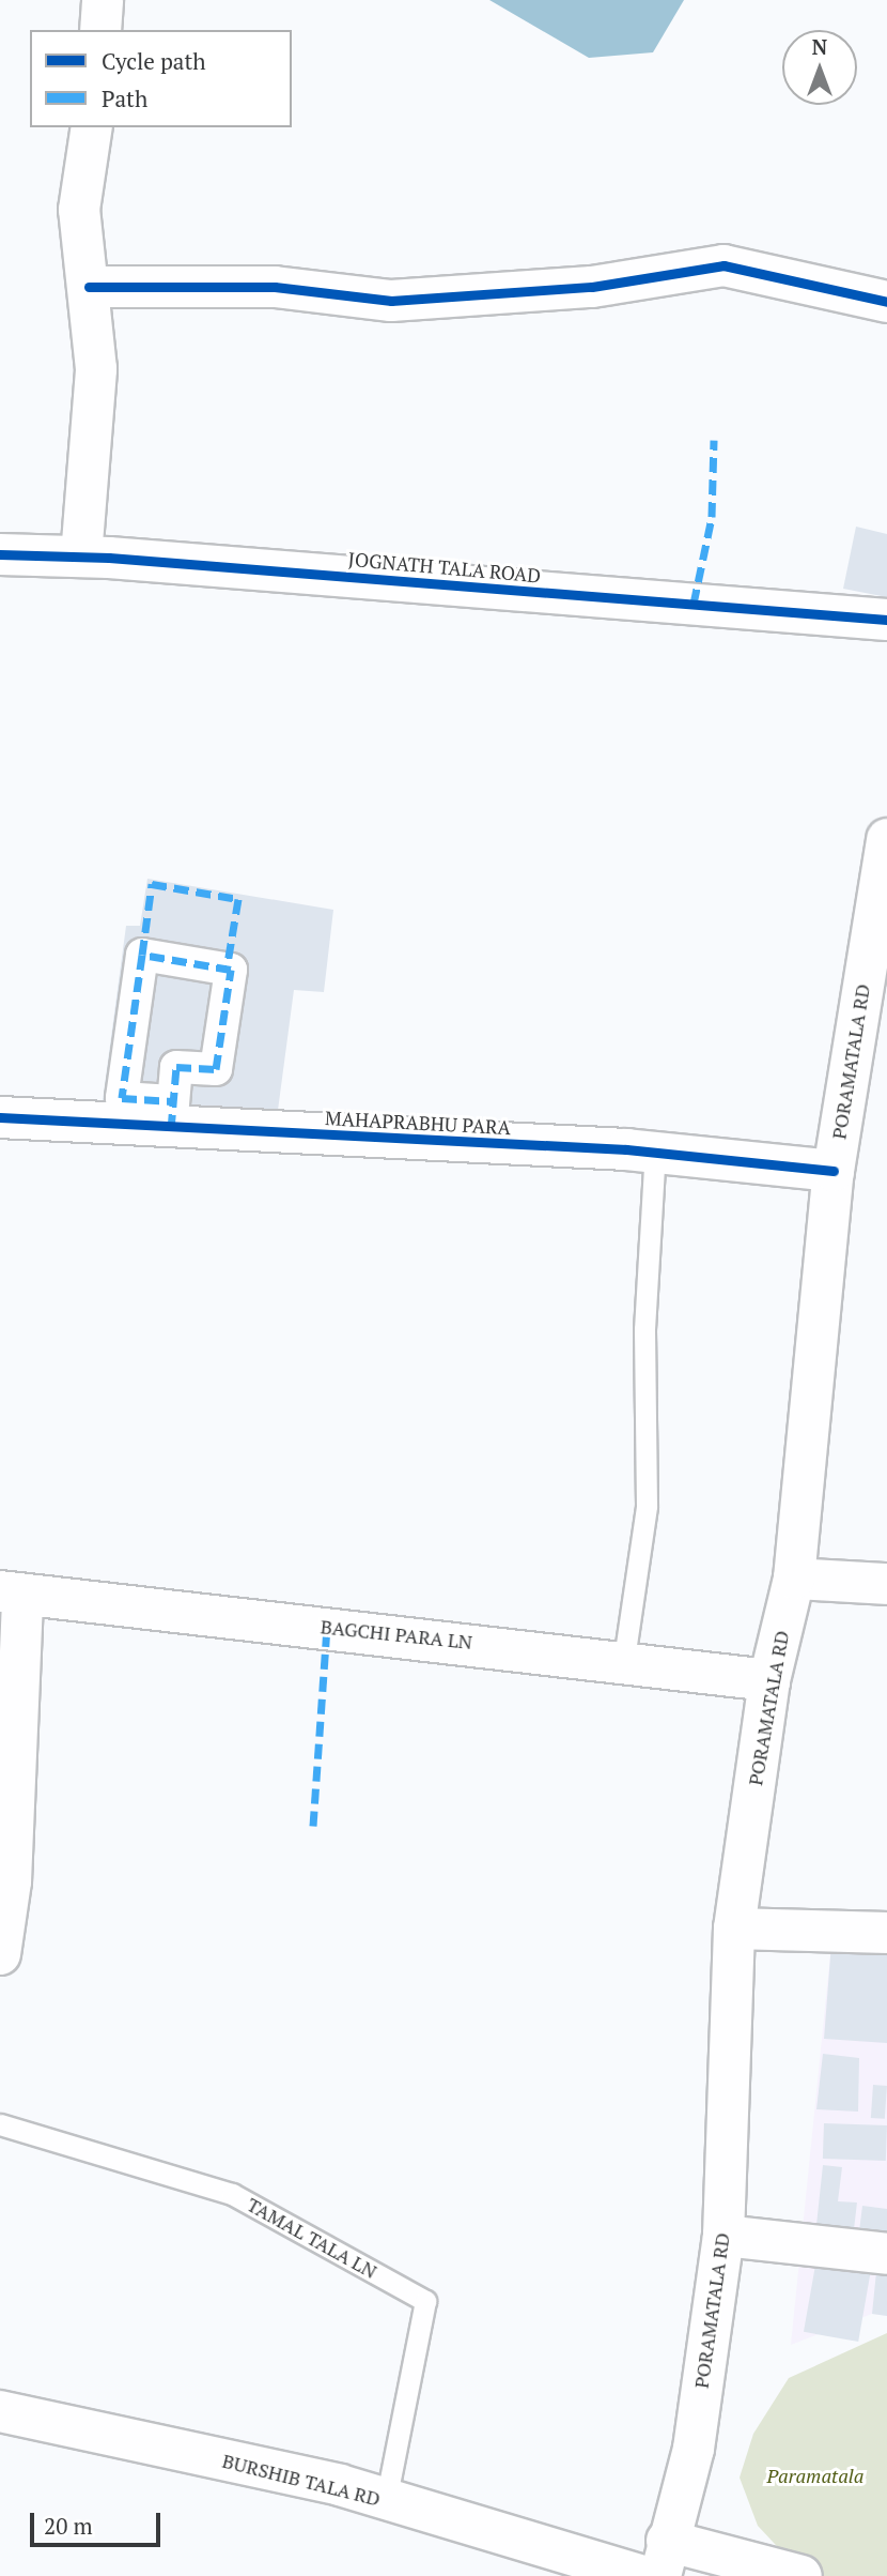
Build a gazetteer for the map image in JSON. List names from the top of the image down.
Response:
{
  "streets": {
    "street": [
      "JOGNATH TALA ROAD",
      "PORAMATALA RD",
      "MAHAPRABHU PARA",
      "BAGCHI PARA LN",
      "BURSHIB TALA RD"
    ],
    "lane": ["TAMAL TALA LN"]
  },
  "crossings": [
    ["PORAMATALA RD", "MAHAPRABHU PARA"],
    ["PORAMATALA RD", "BAGCHI PARA LN"],
    ["TAMAL TALA LN", "BURSHIB TALA RD"]
  ],
  "parks": ["Paramatala"],
  "legend": ["Cycle path", "Path"],
  "scale_bar": "20 m",
  "north": "top"
}
